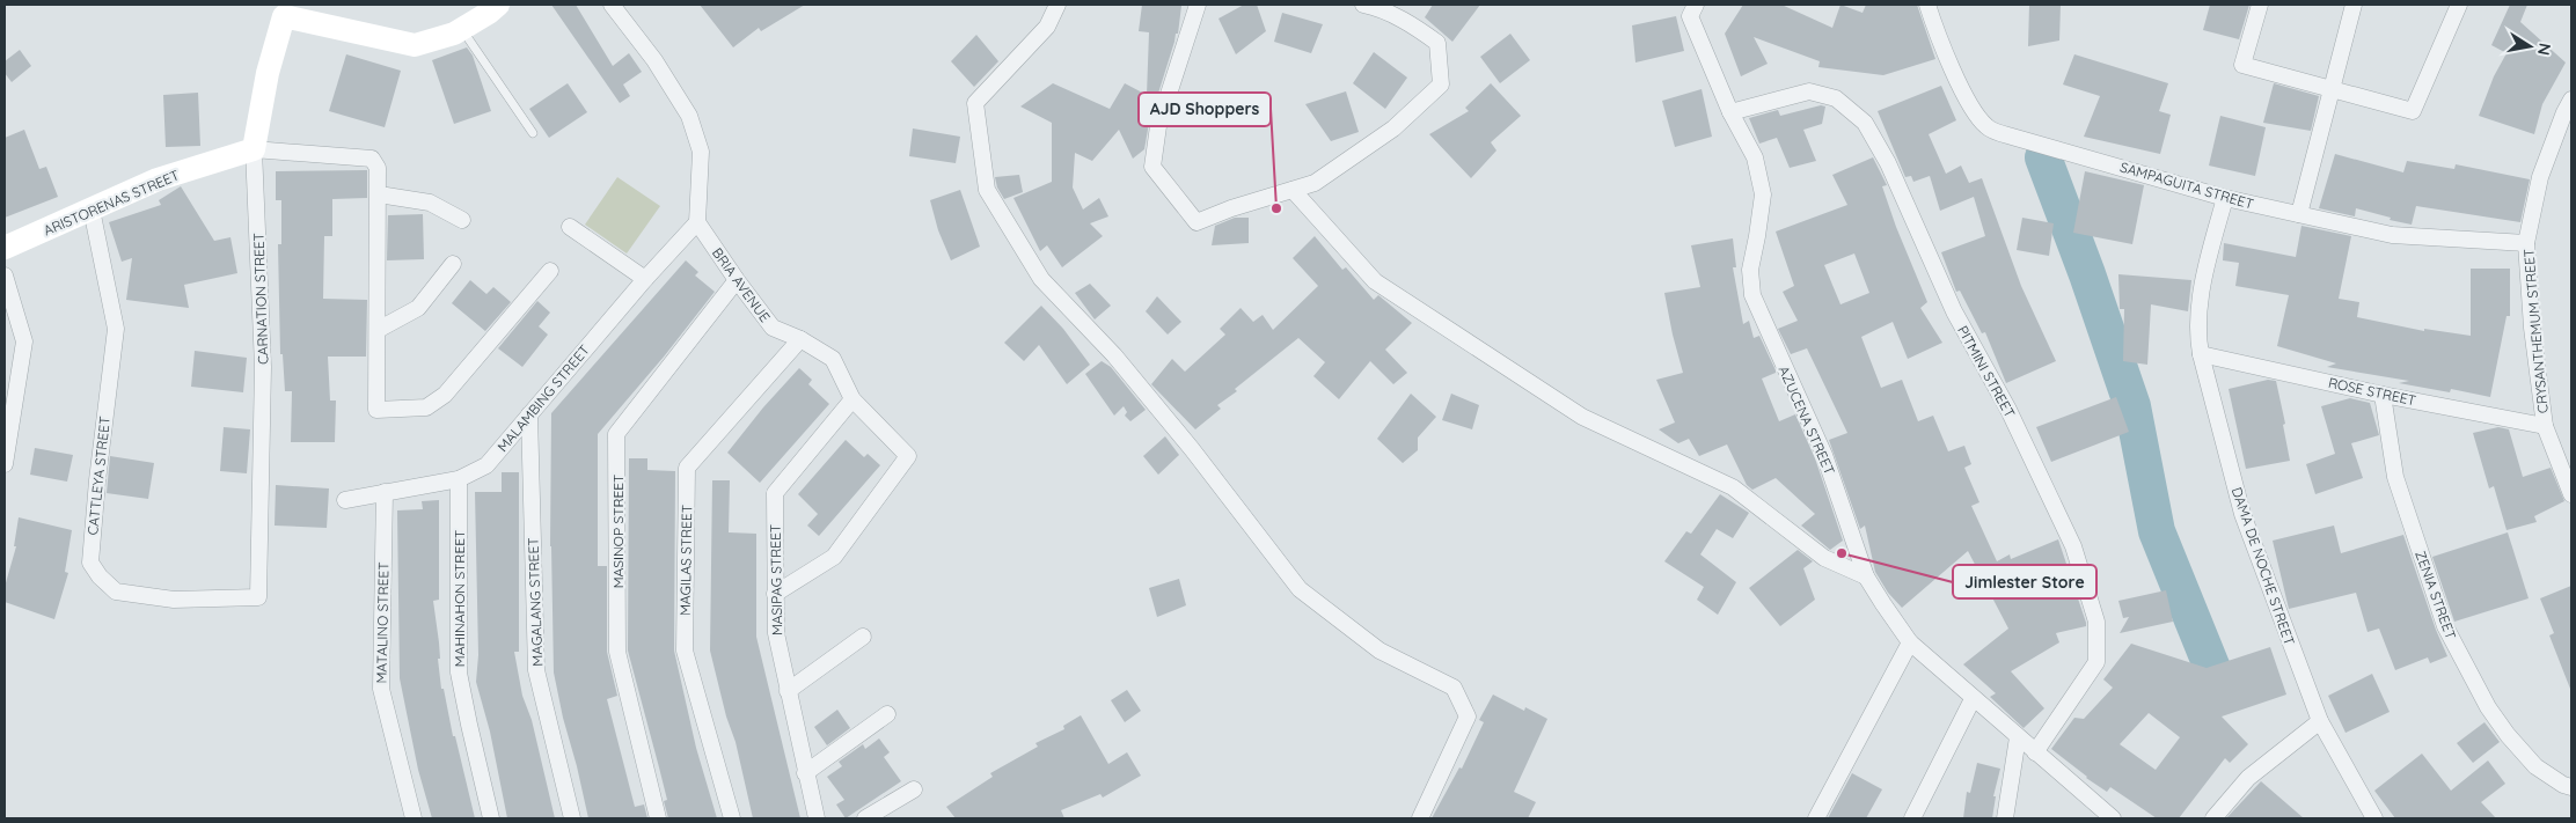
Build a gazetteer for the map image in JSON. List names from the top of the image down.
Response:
{
  "streets": {
    "street": [
      "SAMPAGUITA STREET",
      "ARISTORENAS STREET",
      "BRIA AVENUE",
      "CARNATION STREET",
      "CRYSANTHEMUM STREET",
      "PITMINI STREET",
      "ROSE STREET",
      "MALAMBING STREET",
      "AZUCENA STREET",
      "CATTLEYA STREET",
      "MASINOP STREET",
      "MAGILAS STREET",
      "DAMA DE NOCHE STREET",
      "MASIPAG STREET",
      "ZENIA STREET",
      "MAHINAHON STREET",
      "MAGALANG STREET",
      "MATALINO STREET"
    ]
  },
  "crossings": [
    ["SAMPAGUITA STREET", "CRYSANTHEMUM STREET"],
    ["SAMPAGUITA STREET", "DAMA DE NOCHE STREET"],
    ["ARISTORENAS STREET", "CARNATION STREET"],
    ["ARISTORENAS STREET", "CATTLEYA STREET"],
    ["BRIA AVENUE", "MALAMBING STREET"],
    ["BRIA AVENUE", "MASINOP STREET"],
    ["BRIA AVENUE", "MAGILAS STREET"],
    ["BRIA AVENUE", "MASIPAG STREET"],
    ["CARNATION STREET", "CATTLEYA STREET"],
    ["CRYSANTHEMUM STREET", "ROSE STREET"],
    ["PITMINI STREET", "AZUCENA STREET"],
    ["ROSE STREET", "DAMA DE NOCHE STREET"],
    ["ROSE STREET", "ZENIA STREET"],
    ["MALAMBING STREET", "MAHINAHON STREET"],
    ["MALAMBING STREET", "MAGALANG STREET"],
    ["MALAMBING STREET", "MATALINO STREET"]
  ],
  "places": ["AJD Shoppers", "Jimlester Store"],
  "north": "right"
}
